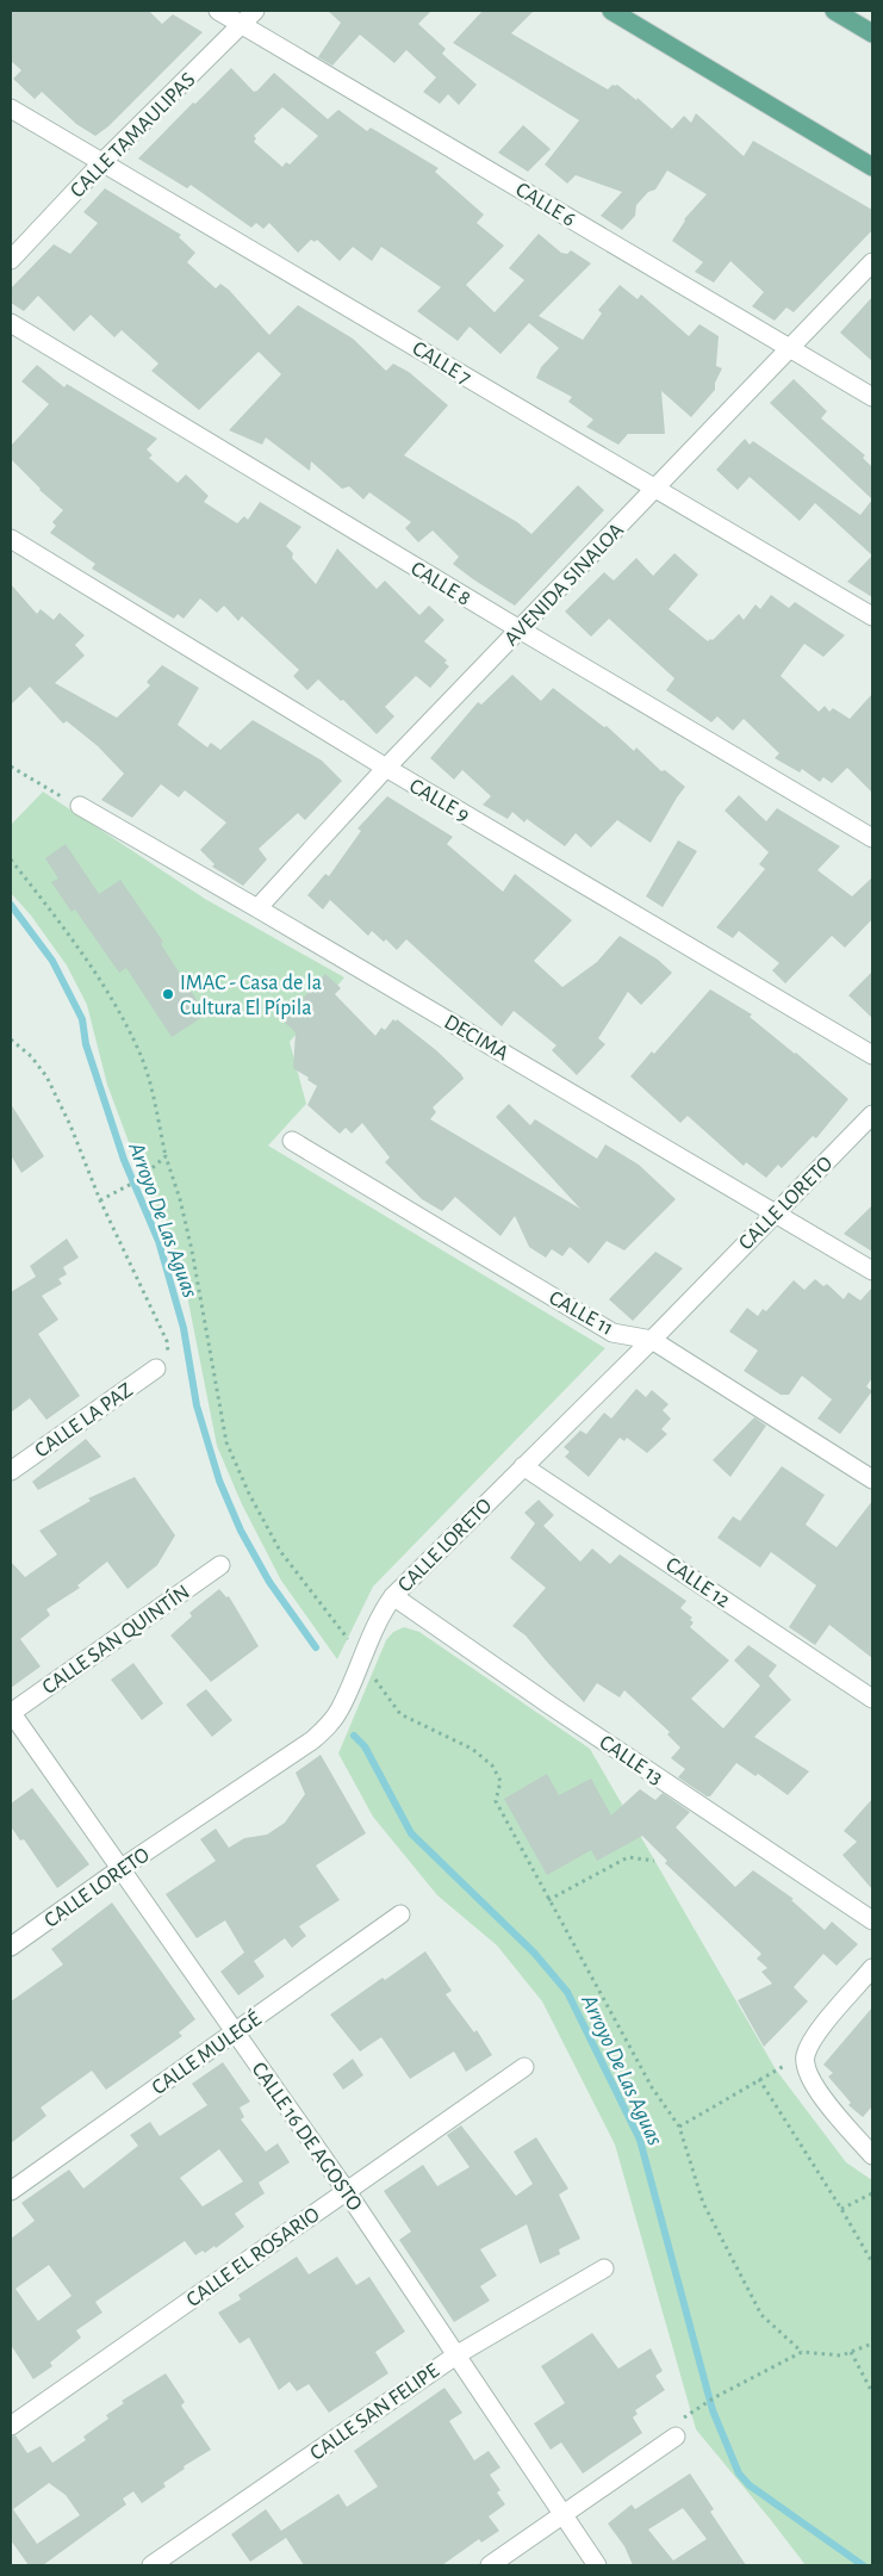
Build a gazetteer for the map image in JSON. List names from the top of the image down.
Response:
{
  "streets": {
    "street": [
      "CALLE TAMAULIPAS",
      "CALLE 6",
      "CALLE 7",
      "CALLE 8",
      "AVENIDA SINALOA",
      "CALLE 9",
      "DECIMA",
      "CALLE LORETO",
      "CALLE 11",
      "CALLE LA PAZ",
      "CALLE 12",
      "CALLE SAN QUINTÍN",
      "CALLE 13",
      "CALLE MULEGÉ",
      "CALLE 16 DE AGOSTO",
      "CALLE EL ROSARIO",
      "CALLE SAN FELIPE"
    ]
  },
  "crossings": [
    ["CALLE TAMAULIPAS", "CALLE 6"],
    ["CALLE TAMAULIPAS", "CALLE 7"],
    ["CALLE 6", "AVENIDA SINALOA"],
    ["CALLE 7", "AVENIDA SINALOA"],
    ["CALLE 8", "AVENIDA SINALOA"],
    ["AVENIDA SINALOA", "CALLE 9"],
    ["AVENIDA SINALOA", "DECIMA"],
    ["DECIMA", "CALLE LORETO"],
    ["CALLE LORETO", "CALLE 11"],
    ["CALLE LORETO", "CALLE 12"],
    ["CALLE LORETO", "CALLE 13"],
    ["CALLE LORETO", "CALLE 16 DE AGOSTO"],
    ["CALLE SAN QUINTÍN", "CALLE 16 DE AGOSTO"],
    ["CALLE MULEGÉ", "CALLE 16 DE AGOSTO"],
    ["CALLE 16 DE AGOSTO", "CALLE EL ROSARIO"],
    ["CALLE 16 DE AGOSTO", "CALLE SAN FELIPE"]
  ],
  "water": ["Arroyo De Las Aguas"],
  "places": ["IMAC - Casa de la Cultura El Pípila"]
}
